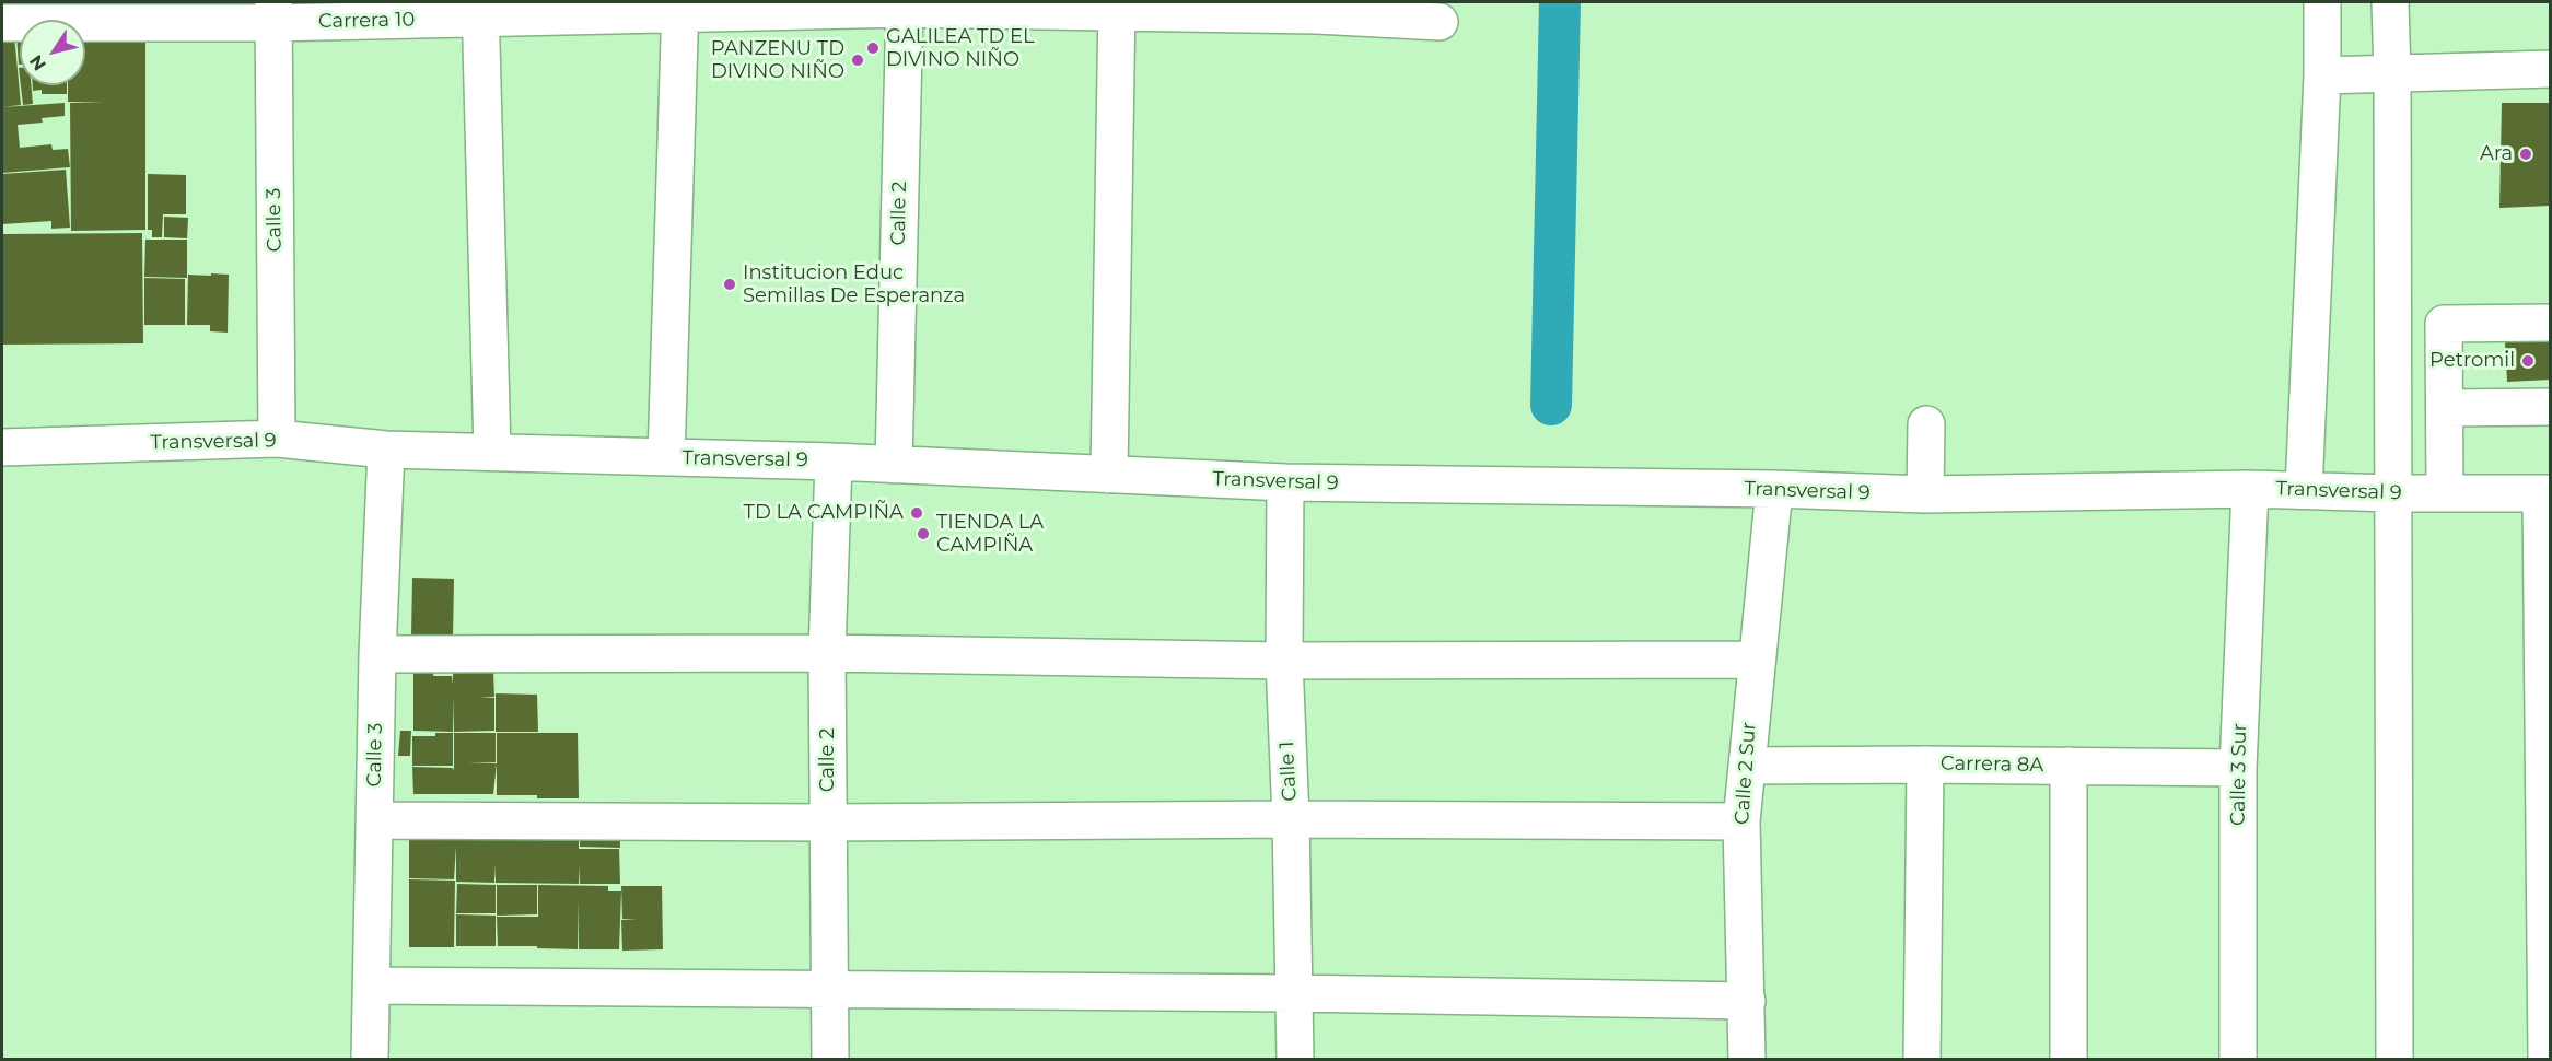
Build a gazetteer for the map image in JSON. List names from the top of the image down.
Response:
{
  "streets": {
    "street": [
      "Carrera 10",
      "Calle 2",
      "Calle 3",
      "Transversal 9",
      "Carrera 8A",
      "Calle 1",
      "Calle 2 Sur",
      "Calle 3 Sur"
    ]
  },
  "crossings": [
    ["Carrera 10", "Calle 2"],
    ["Carrera 10", "Calle 3"],
    ["Calle 2", "Transversal 9"],
    ["Calle 3", "Transversal 9"],
    ["Transversal 9", "Calle 1"],
    ["Transversal 9", "Calle 2 Sur"],
    ["Transversal 9", "Calle 3 Sur"],
    ["Carrera 8A", "Calle 2 Sur"],
    ["Carrera 8A", "Calle 3 Sur"]
  ],
  "places": [
    "GALILEA TD EL DIVINO NIÑO",
    "PANZENU TD DIVINO NIÑO",
    "Ara",
    "Institucion Educ Semillas De Esperanza",
    "Petromil",
    "TD LA CAMPIÑA",
    "TIENDA LA CAMPIÑA"
  ],
  "north": "bottom left"
}
